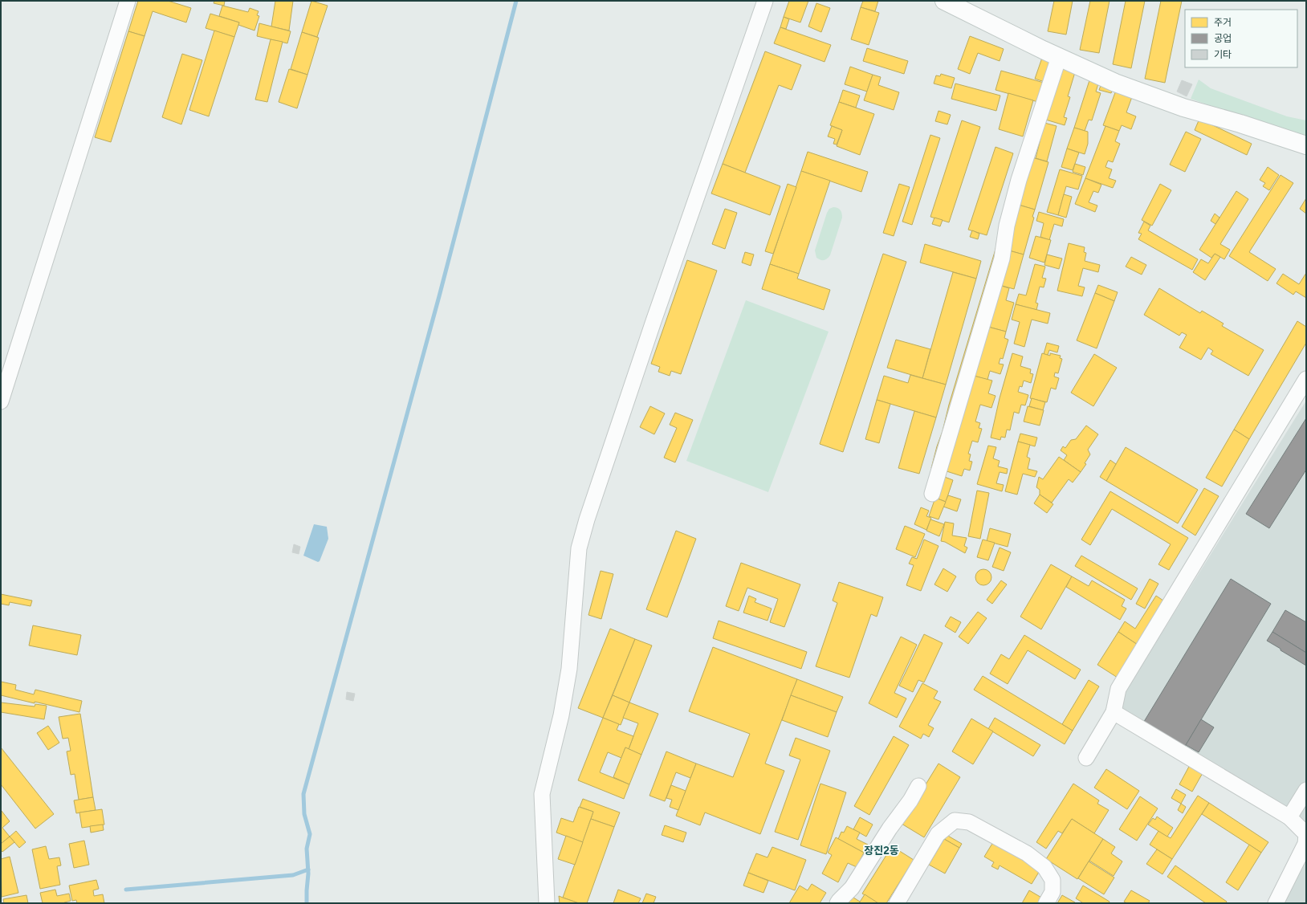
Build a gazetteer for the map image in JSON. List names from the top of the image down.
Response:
{
  "districts": ["장진2동"],
  "legend": ["주거", "공업", "기타"]
}
